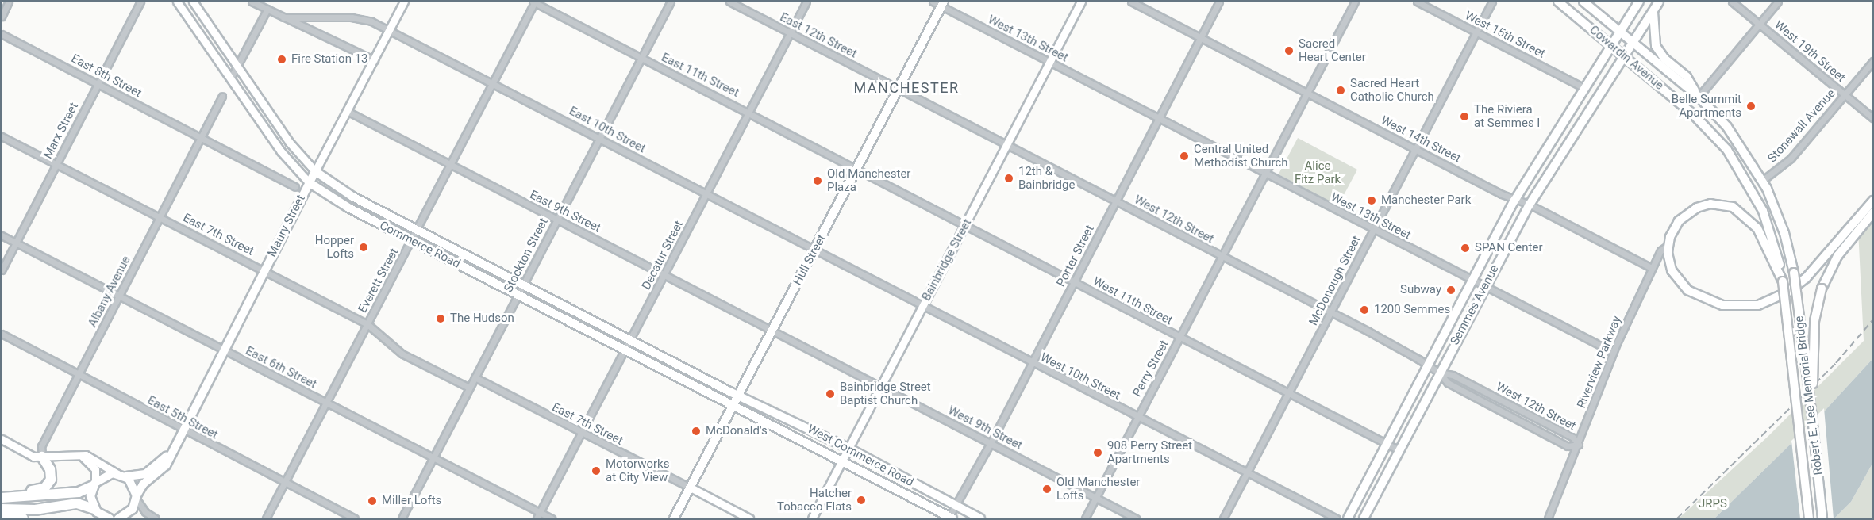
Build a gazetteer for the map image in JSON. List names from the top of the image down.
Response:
{
  "streets": {
    "main road": [
      "Cowardin Avenue",
      "Maury Street",
      "Commerce Road",
      "Hull Street",
      "Semmes Avenue",
      "Robert E. Lee Memorial Bridge",
      "West Commerce Road"
    ],
    "street": [
      "West 15th Street",
      "East 12th Street",
      "West 13th Street",
      "West 19th Street",
      "East 11th Street",
      "East 8th Street",
      "Stonewall Avenue",
      "East 10th Street",
      "Marx Street",
      "West 14th Street",
      "East 9th Street",
      "West 12th Street",
      "East 7th Street",
      "Stockton Street",
      "Decatur Street",
      "Porter Street",
      "Bainbridge Street",
      "Everett Street",
      "McDonough Street",
      "Albany Avenue",
      "West 11th Street",
      "Riverview Parkway",
      "East 6th Street",
      "Perry Street",
      "West 10th Street",
      "East 5th Street",
      "West 9th Street"
    ]
  },
  "crossings": [
    ["West 15th Street", "McDonough Street"],
    ["West 15th Street", "Semmes Avenue"],
    ["East 12th Street", "West 12th Street"],
    ["East 12th Street", "Decatur Street"],
    ["East 12th Street", "Hull Street"],
    ["West 13th Street", "Porter Street"],
    ["West 13th Street", "Hull Street"],
    ["West 13th Street", "Bainbridge Street"],
    ["West 13th Street", "McDonough Street"],
    ["West 13th Street", "Semmes Avenue"],
    ["West 13th Street", "Riverview Parkway"],
    ["West 13th Street", "Perry Street"],
    ["West 19th Street", "Stonewall Avenue"],
    ["Cowardin Avenue", "Stonewall Avenue"],
    ["Cowardin Avenue", "Semmes Avenue"],
    ["Cowardin Avenue", "Robert E. Lee Memorial Bridge"],
    ["East 11th Street", "Stockton Street"],
    ["East 11th Street", "Decatur Street"],
    ["East 11th Street", "Hull Street"],
    ["East 11th Street", "Everett Street"],
    ["East 11th Street", "West 11th Street"],
    ["East 8th Street", "Marx Street"],
    ["East 8th Street", "Albany Avenue"],
    ["Stonewall Avenue", "Robert E. Lee Memorial Bridge"],
    ["East 10th Street", "Maury Street"],
    ["East 10th Street", "Stockton Street"],
    ["East 10th Street", "Decatur Street"],
    ["East 10th Street", "Hull Street"],
    ["East 10th Street", "Everett Street"],
    ["East 10th Street", "West 10th Street"],
    ["Marx Street", "East 7th Street"],
    ["Marx Street", "East 6th Street"],
    ["West 14th Street", "Porter Street"],
    ["West 14th Street", "McDonough Street"],
    ["West 14th Street", "Semmes Avenue"],
    ["West 14th Street", "Riverview Parkway"],
    ["West 14th Street", "Perry Street"],
    ["East 9th Street", "Maury Street"],
    ["East 9th Street", "Stockton Street"],
    ["East 9th Street", "Decatur Street"],
    ["East 9th Street", "Hull Street"],
    ["East 9th Street", "Everett Street"],
    ["East 9th Street", "West 9th Street"],
    ["West 12th Street", "Porter Street"],
    ["West 12th Street", "Hull Street"],
    ["West 12th Street", "Bainbridge Street"],
    ["West 12th Street", "McDonough Street"],
    ["West 12th Street", "Semmes Avenue"],
    ["West 12th Street", "Riverview Parkway"],
    ["West 12th Street", "Perry Street"],
    ["Maury Street", "East 7th Street"],
    ["Maury Street", "Commerce Road"],
    ["Maury Street", "East 6th Street"],
    ["Maury Street", "East 5th Street"],
    ["East 7th Street", "Stockton Street"],
    ["East 7th Street", "Decatur Street"],
    ["East 7th Street", "Hull Street"],
    ["East 7th Street", "Everett Street"],
    ["East 7th Street", "Albany Avenue"],
    ["Commerce Road", "Stockton Street"],
    ["Commerce Road", "Decatur Street"],
    ["Commerce Road", "Hull Street"],
    ["Commerce Road", "Everett Street"],
    ["Commerce Road", "West Commerce Road"],
    ["Stockton Street", "East 6th Street"],
    ["Decatur Street", "East 6th Street"],
    ["Porter Street", "West 11th Street"],
    ["Porter Street", "West 10th Street"],
    ["Porter Street", "West 9th Street"],
    ["Porter Street", "West Commerce Road"],
    ["Hull Street", "West 11th Street"],
    ["Hull Street", "West 10th Street"],
    ["Hull Street", "West 9th Street"],
    ["Hull Street", "West Commerce Road"],
    ["Bainbridge Street", "West 11th Street"],
    ["Bainbridge Street", "West 10th Street"],
    ["Bainbridge Street", "West 9th Street"],
    ["Bainbridge Street", "West Commerce Road"],
    ["Everett Street", "East 6th Street"],
    ["Everett Street", "East 5th Street"],
    ["McDonough Street", "West 11th Street"],
    ["McDonough Street", "West 10th Street"],
    ["Albany Avenue", "East 6th Street"],
    ["Albany Avenue", "East 5th Street"],
    ["West 11th Street", "Semmes Avenue"],
    ["West 11th Street", "Perry Street"],
    ["Perry Street", "West 10th Street"],
    ["Perry Street", "West 9th Street"]
  ],
  "districts": ["MANCHESTER"],
  "parks": ["Alice Fitz Park", "JRPS"],
  "places": [
    "Sacred Heart Center",
    "Fire Station 13",
    "Sacred Heart Catholic Church",
    "Belle Summit Apartments",
    "The Riviera at Semmes I",
    "Central United Methodist Church",
    "12th & Bainbridge",
    "Old Manchester Plaza",
    "Manchester Park",
    "Hopper Lofts",
    "SPAN Center",
    "Subway",
    "1200 Semmes",
    "The Hudson",
    "Bainbridge Street Baptist Church",
    "McDonald's",
    "908 Perry Street Apartments",
    "Motorworks at City View",
    "Old Manchester Lofts",
    "Hatcher Tobacco Flats",
    "Miller Lofts"
  ]
}
